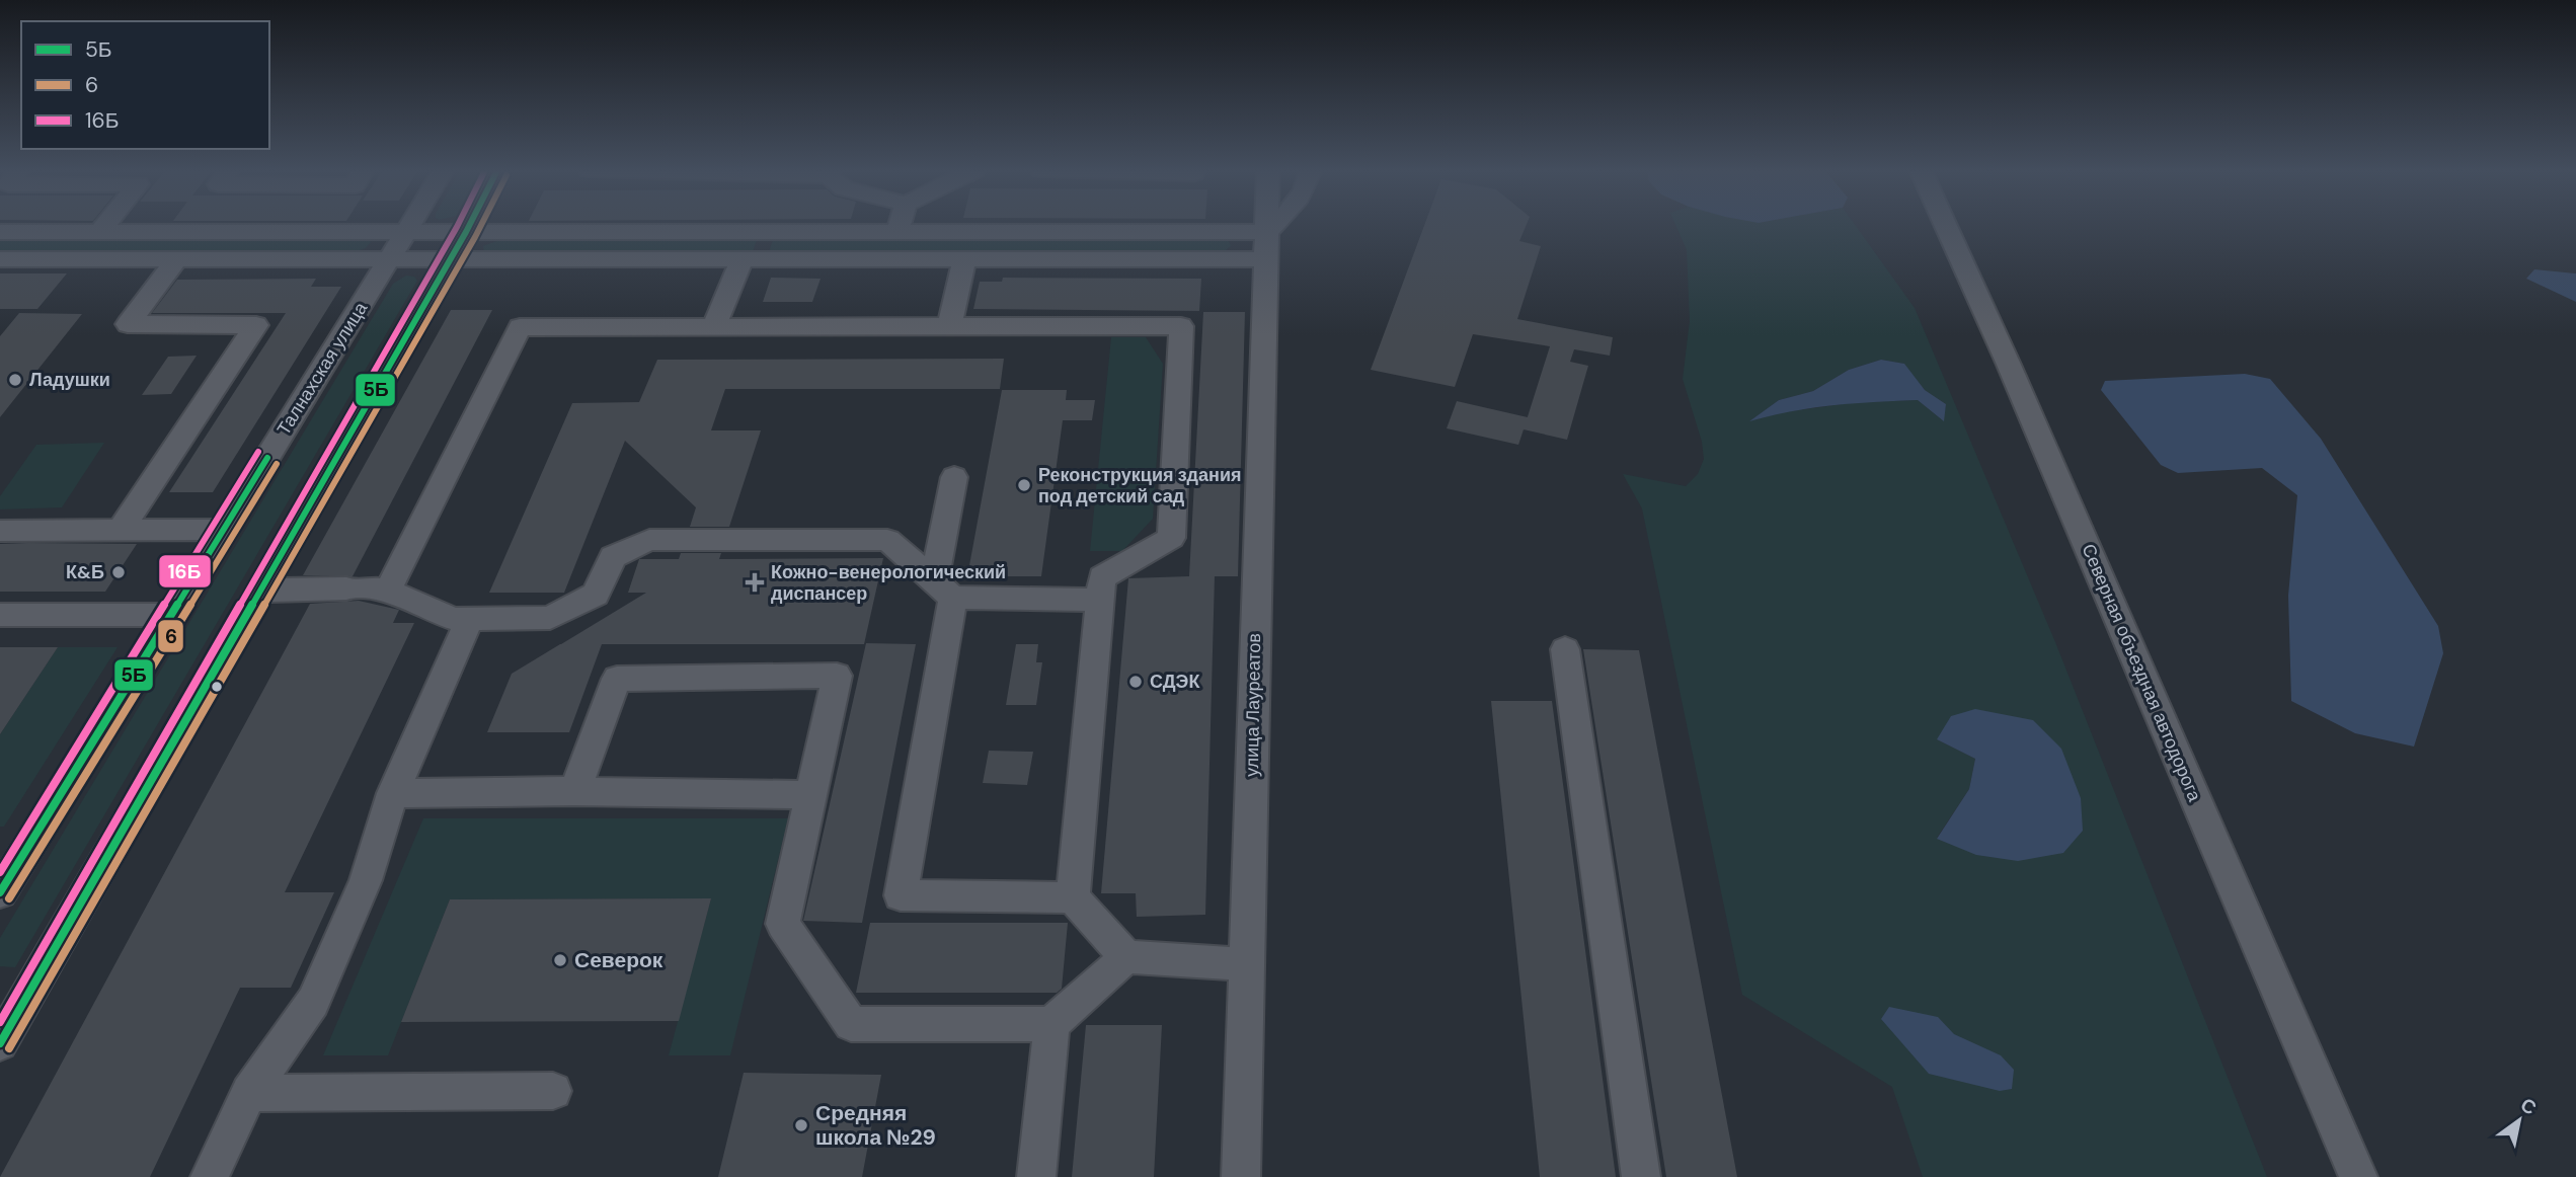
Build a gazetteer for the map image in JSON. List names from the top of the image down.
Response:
{
  "streets": {
    "street": ["Талнахская улица", "Северная объездная автодорога", "улица Лауреатов"]
  },
  "places": {
    "other": [
      "Ладушки",
      "Реконструкция здания под детский сад",
      "К&Б",
      "СДЭК",
      "Северок",
      "Средняя школа №29"
    ],
    "health": ["Кожно-венерологический диспансер"]
  },
  "lines": ["transit line 5Б", "transit line 6", "transit line 16Б"],
  "legend": ["5Б", "6", "16Б"],
  "north": "top right"
}
